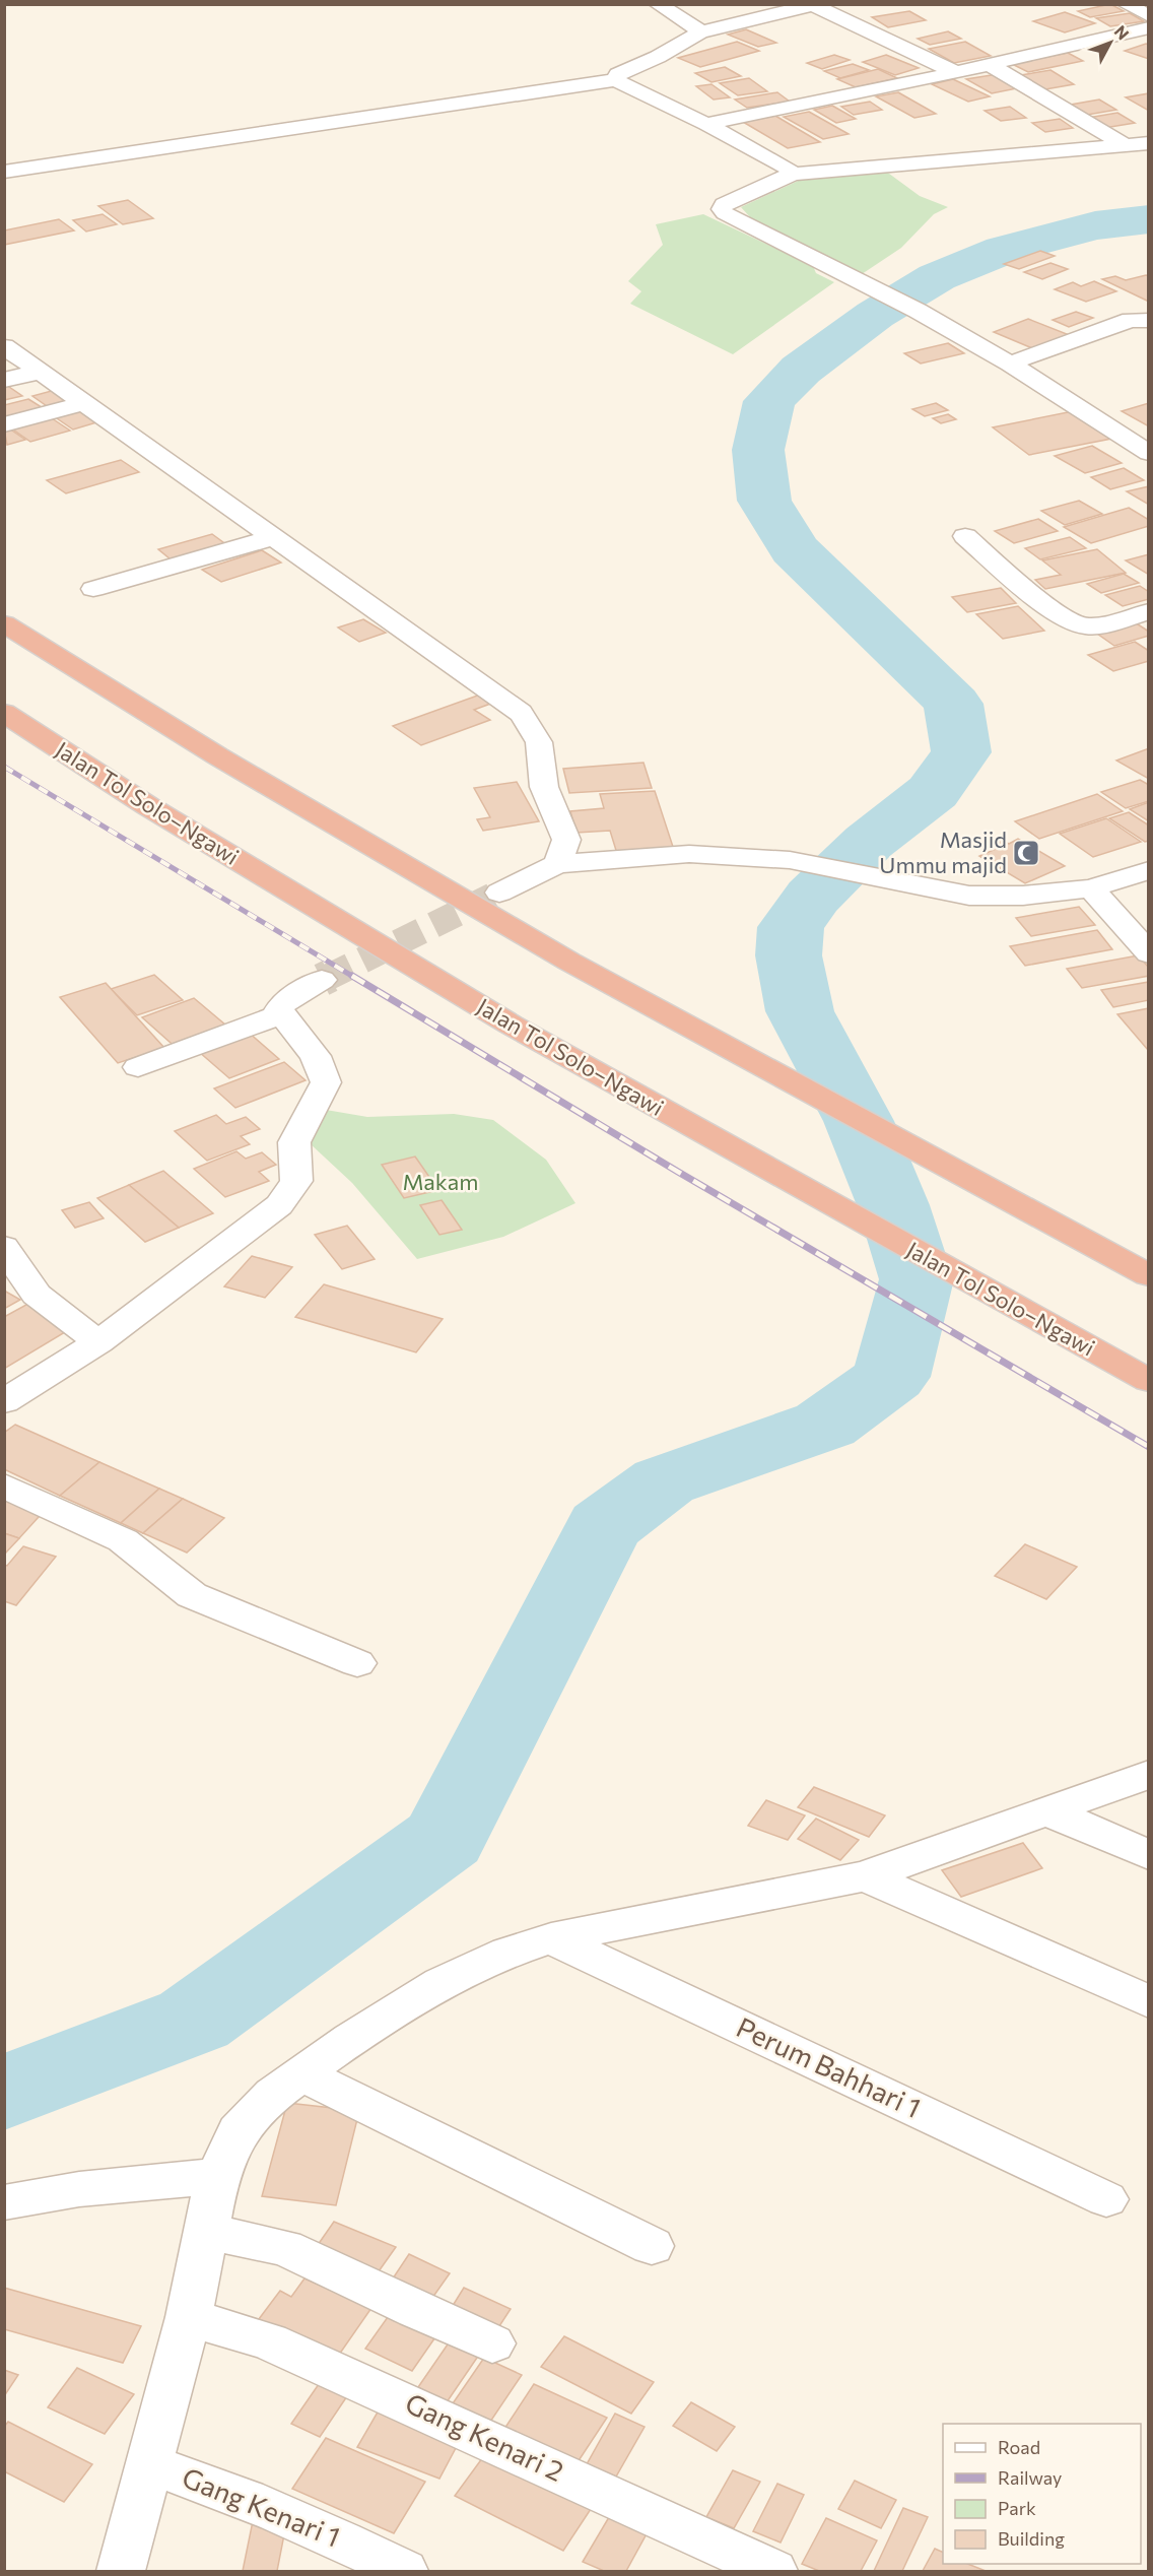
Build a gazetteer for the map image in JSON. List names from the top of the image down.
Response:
{
  "streets": {
    "highway": ["Jalan Tol Solo–Ngawi"],
    "street": ["Perum Bahhari 1", "Gang Kenari 2", "Gang Kenari 1"]
  },
  "parks": ["Makam"],
  "places": {
    "mosque": ["Masjid Ummu majid"]
  },
  "legend": [
    "Road",
    "Railway",
    "Park",
    "Building"
  ],
  "north": "top right"
}
